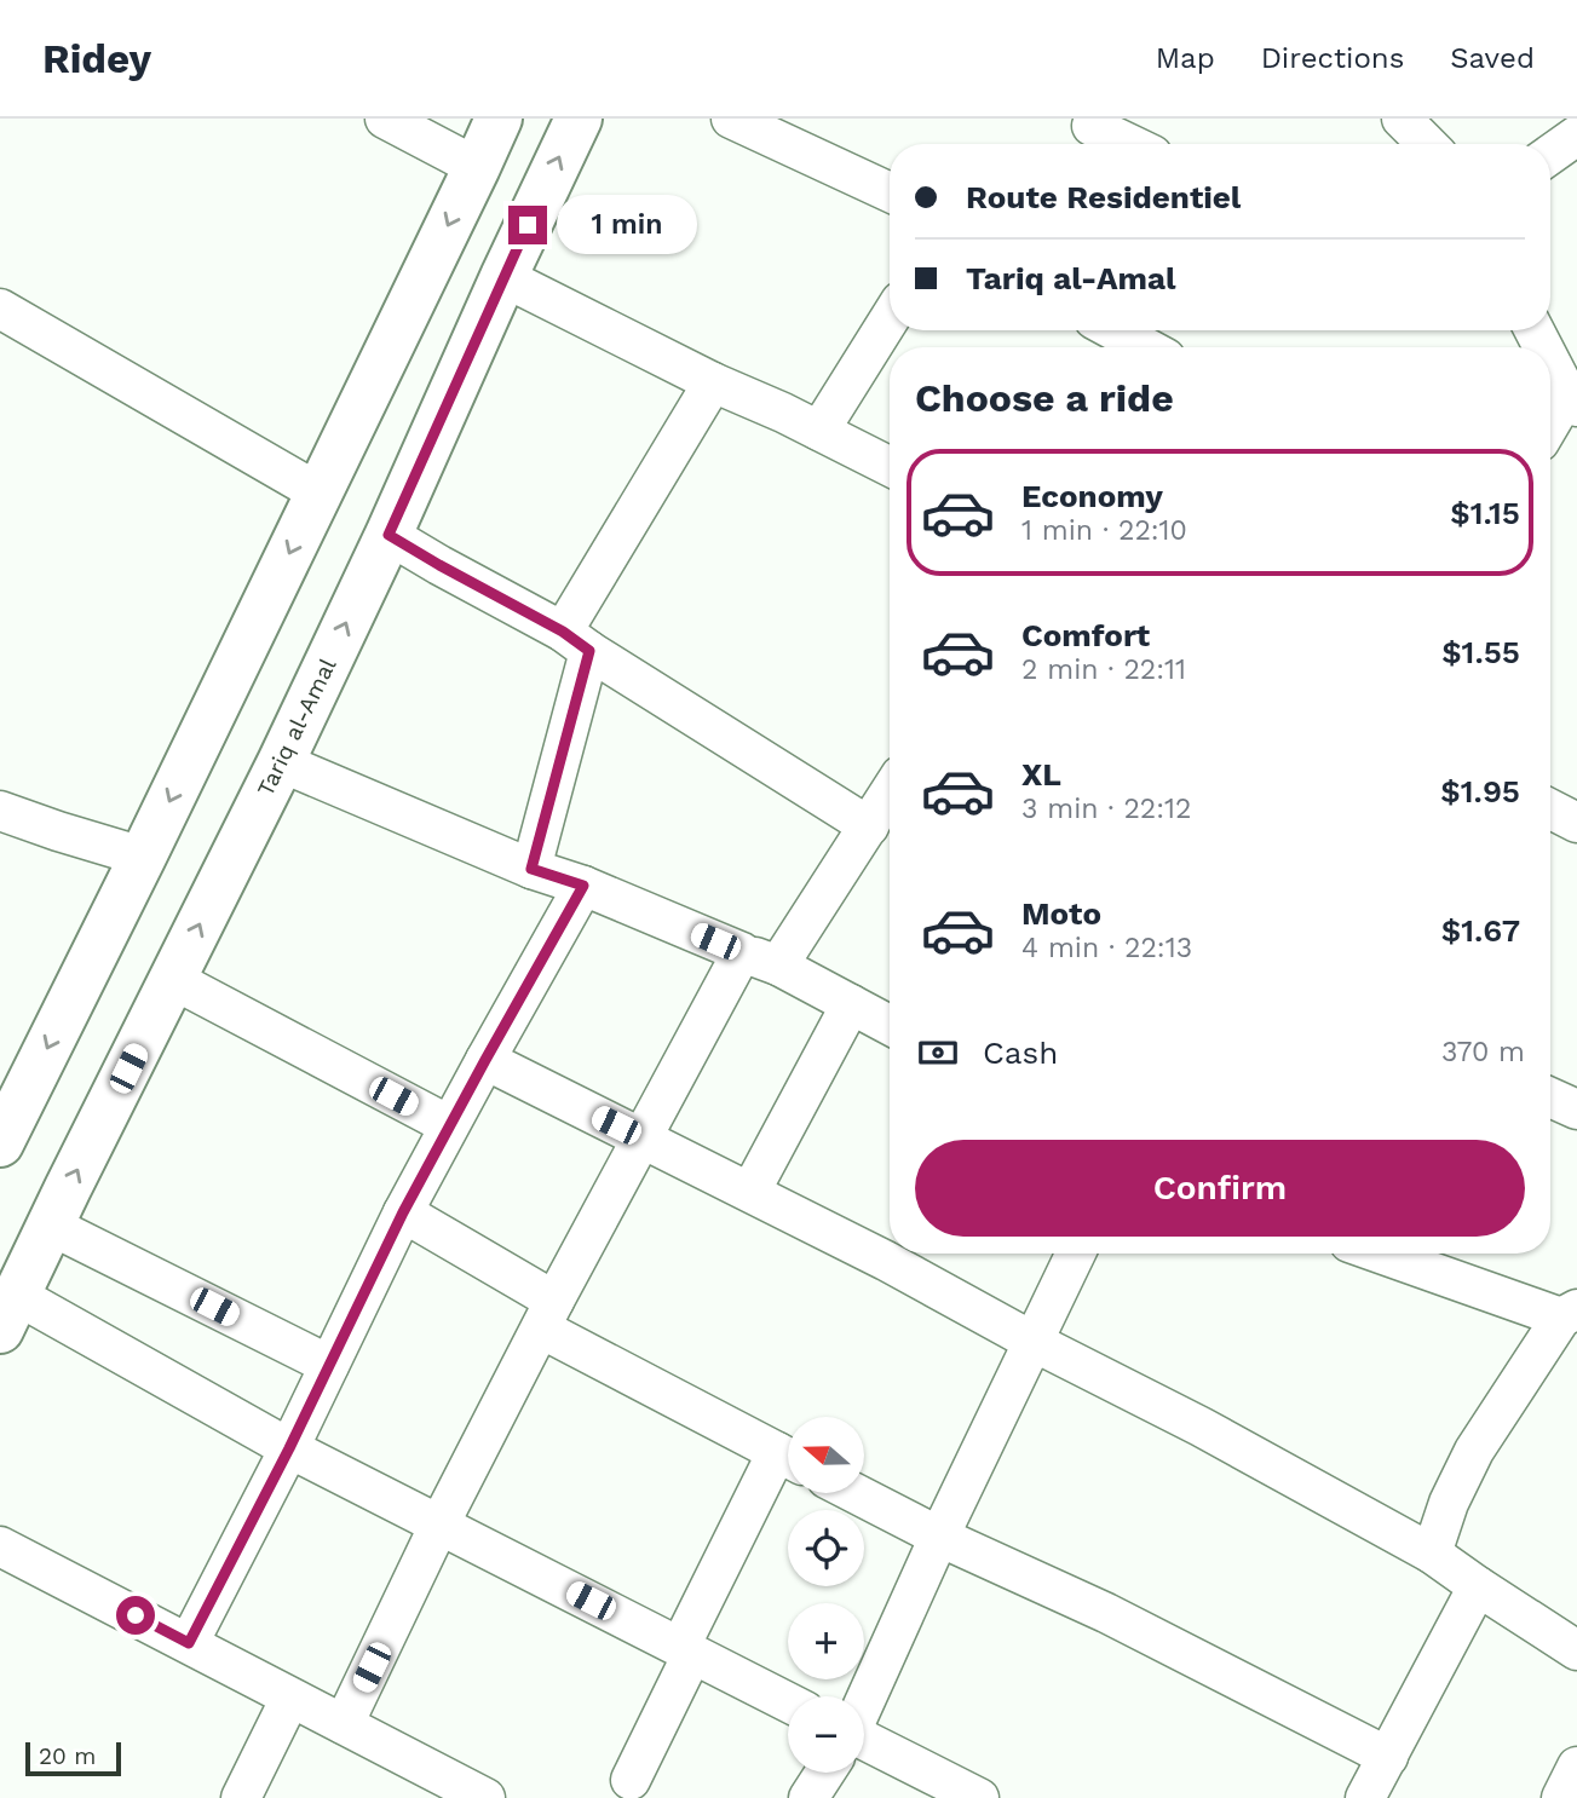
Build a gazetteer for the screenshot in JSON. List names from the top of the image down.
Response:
{
  "streets": {
    "highway": ["Tariq al-Amal"]
  },
  "scale_bar": "20 m",
  "north": "left",
  "page": {
    "header": "Ridey",
    "nav": ["Map", "Directions", "Saved"],
    "banner": ["Route Residentiel", "Tariq al-Amal"],
    "bubble": "1 min",
    "heading": "Choose a ride",
    "list": [
      {
        "name": "Economy",
        "note": "1 min · 22:10",
        "value": "$1.15"
      },
      {
        "name": "Comfort",
        "note": "2 min · 22:11",
        "value": "$1.55"
      },
      {
        "name": "XL",
        "note": "3 min · 22:12",
        "value": "$1.95"
      },
      {
        "name": "Moto",
        "note": "4 min · 22:13",
        "value": "$1.67"
      }
    ],
    "pay": ["Cash", "370 m"],
    "buttons": "Confirm",
    "map_buttons": ["+", "−"],
    "scale": "20 m"
  }
}
